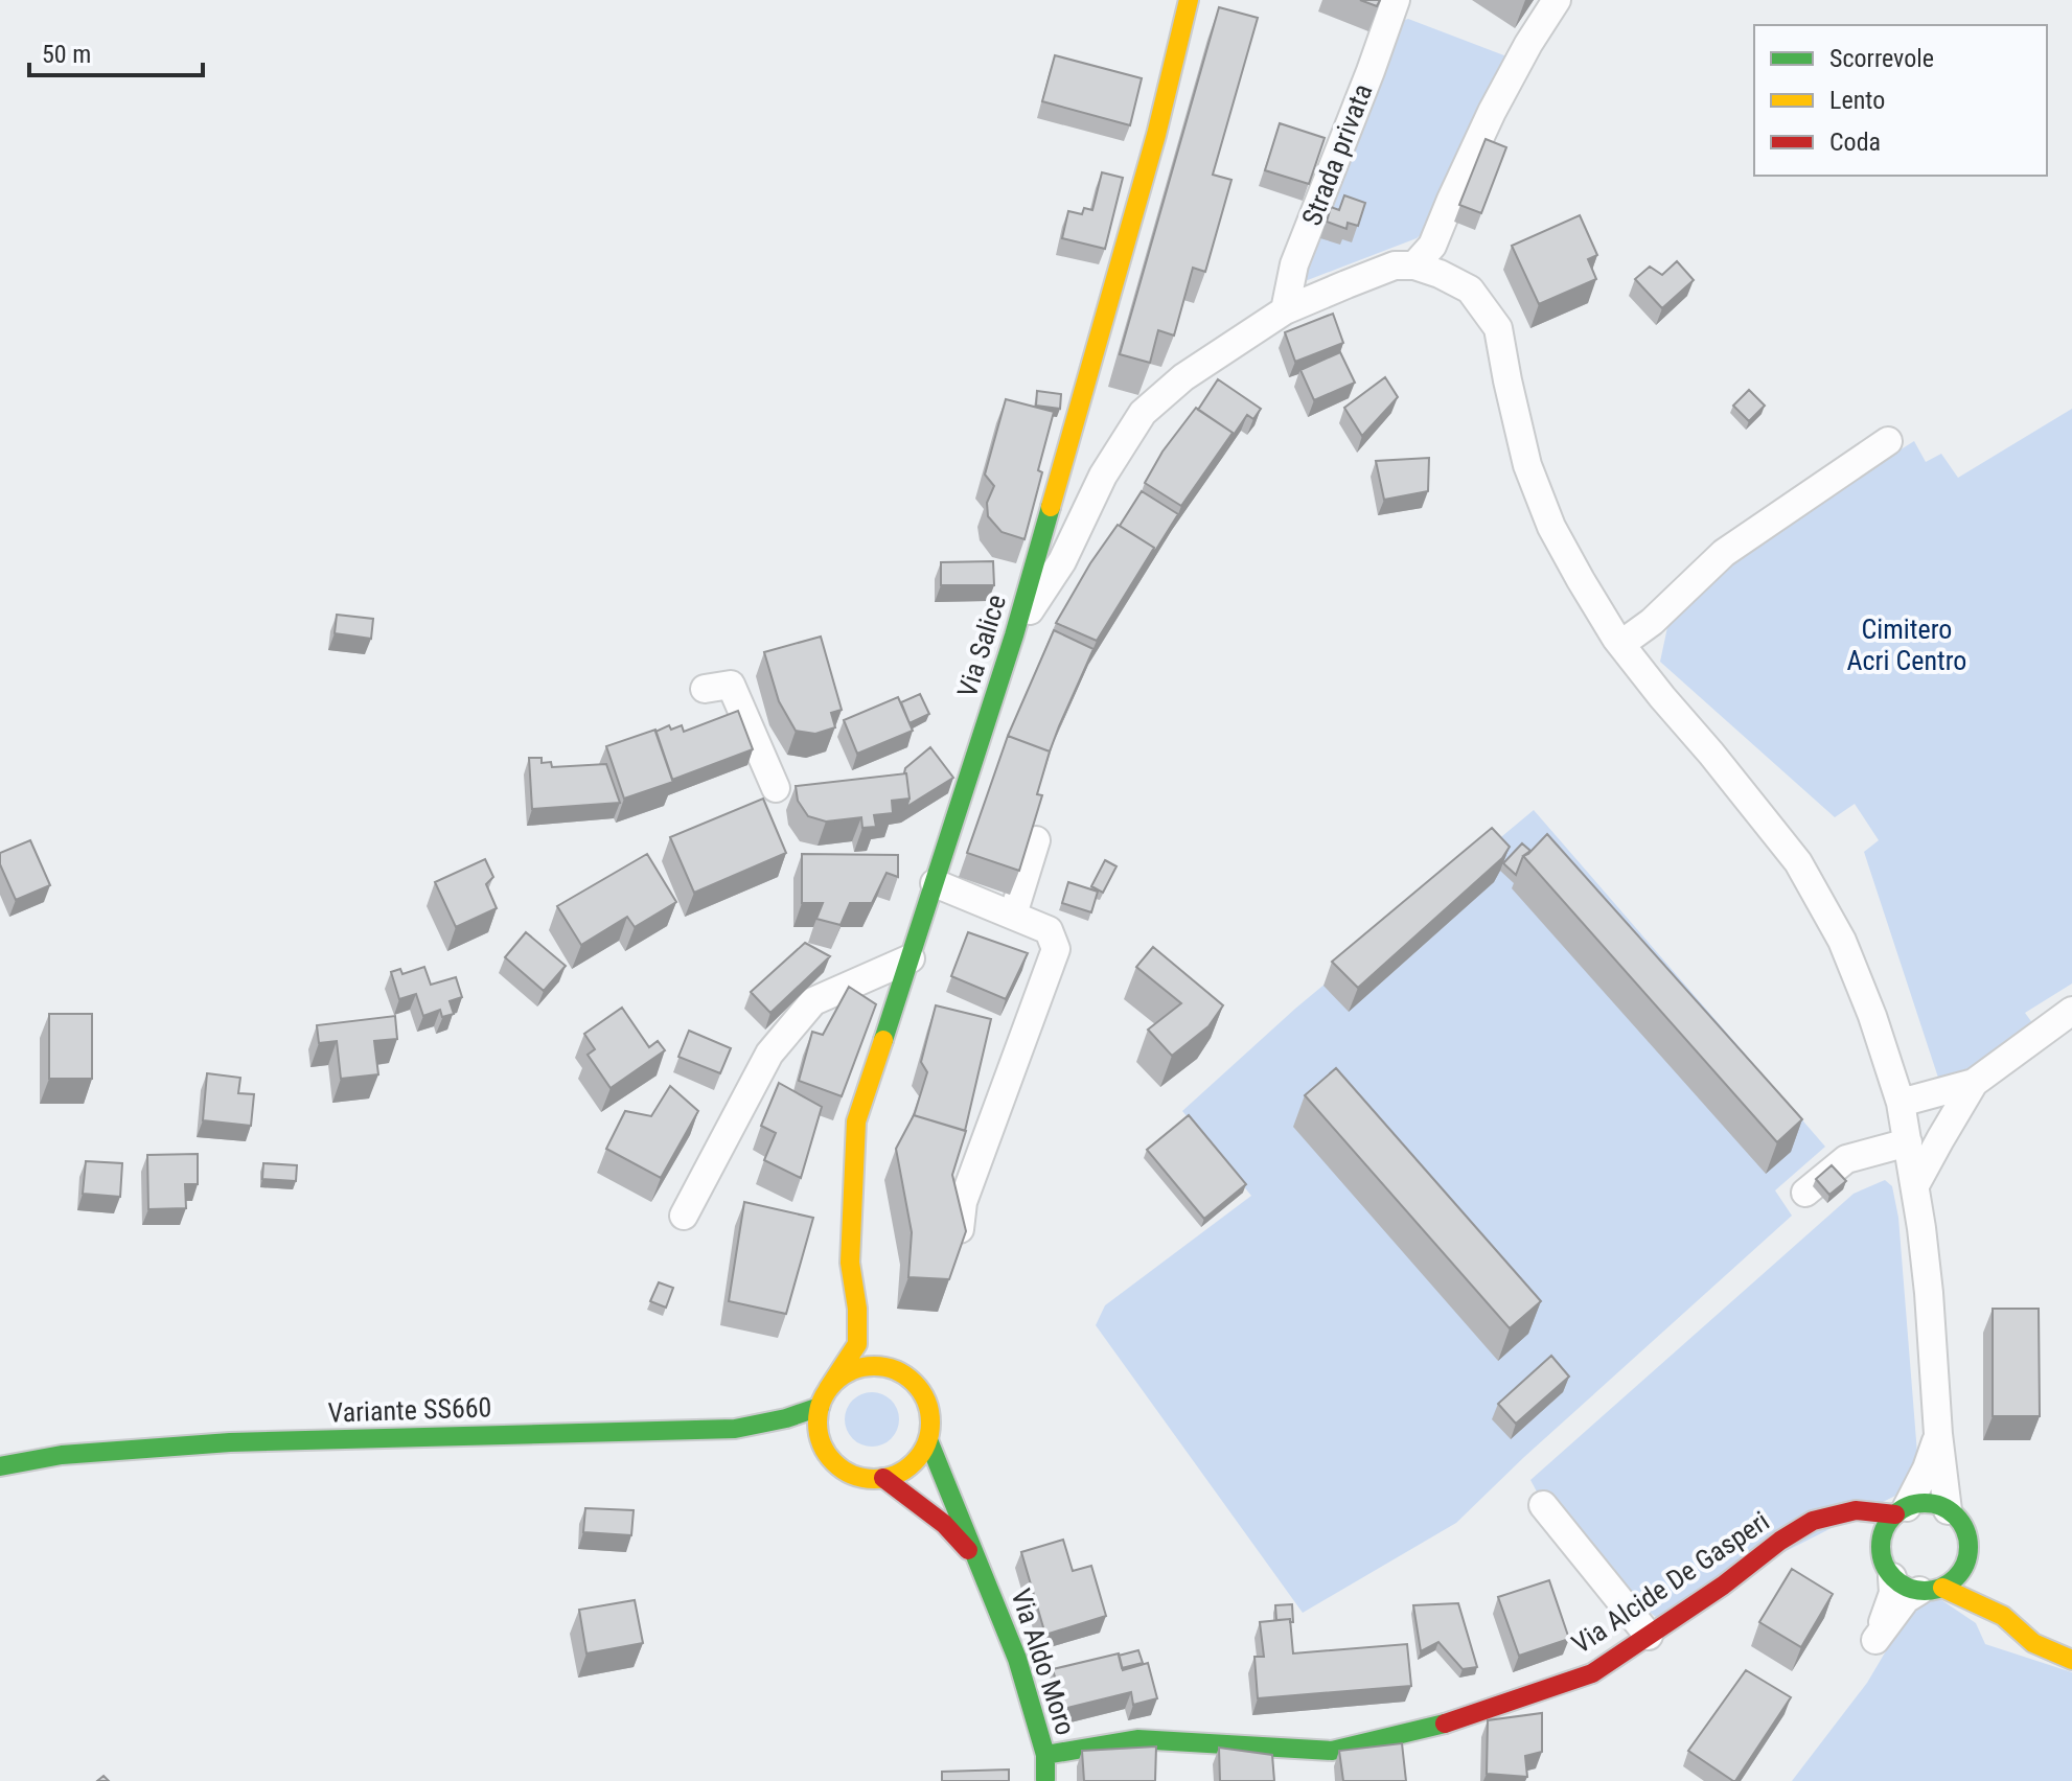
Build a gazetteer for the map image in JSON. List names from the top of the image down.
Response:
{
  "streets": {
    "main road": [
      "Via Salice",
      "Variante SS660",
      "Via Alcide De Gasperi",
      "Via Aldo Moro"
    ],
    "street": ["Strada privata"]
  },
  "crossings": [
    ["Variante SS660", "Via Aldo Moro"],
    ["Via Alcide De Gasperi", "Via Aldo Moro"]
  ],
  "parks": ["Cimitero Acri Centro"],
  "legend": ["Scorrevole", "Lento", "Coda"],
  "scale_bar": "50 m"
}
